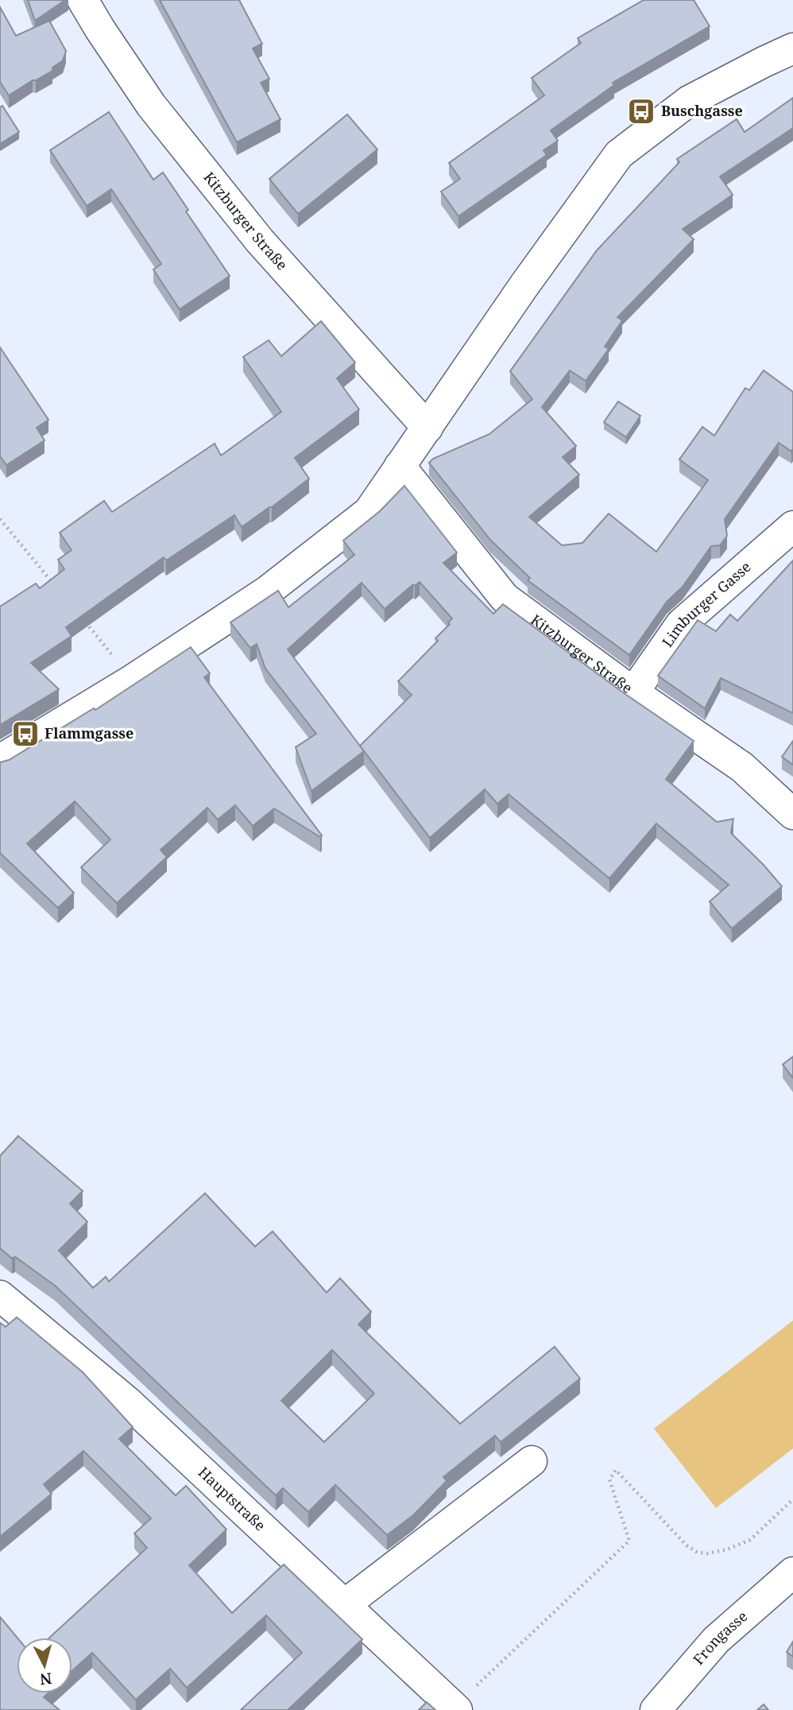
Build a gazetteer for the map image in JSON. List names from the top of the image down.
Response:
{
  "streets": {
    "street": [
      "Kitzburger Straße",
      "Limburger Gasse",
      "Hauptstraße",
      "Frongasse"
    ]
  },
  "crossings": [
    ["Kitzburger Straße", "Limburger Gasse"]
  ],
  "places": {
    "bus stop": ["Buschgasse", "Flammgasse"]
  },
  "north": "bottom"
}
